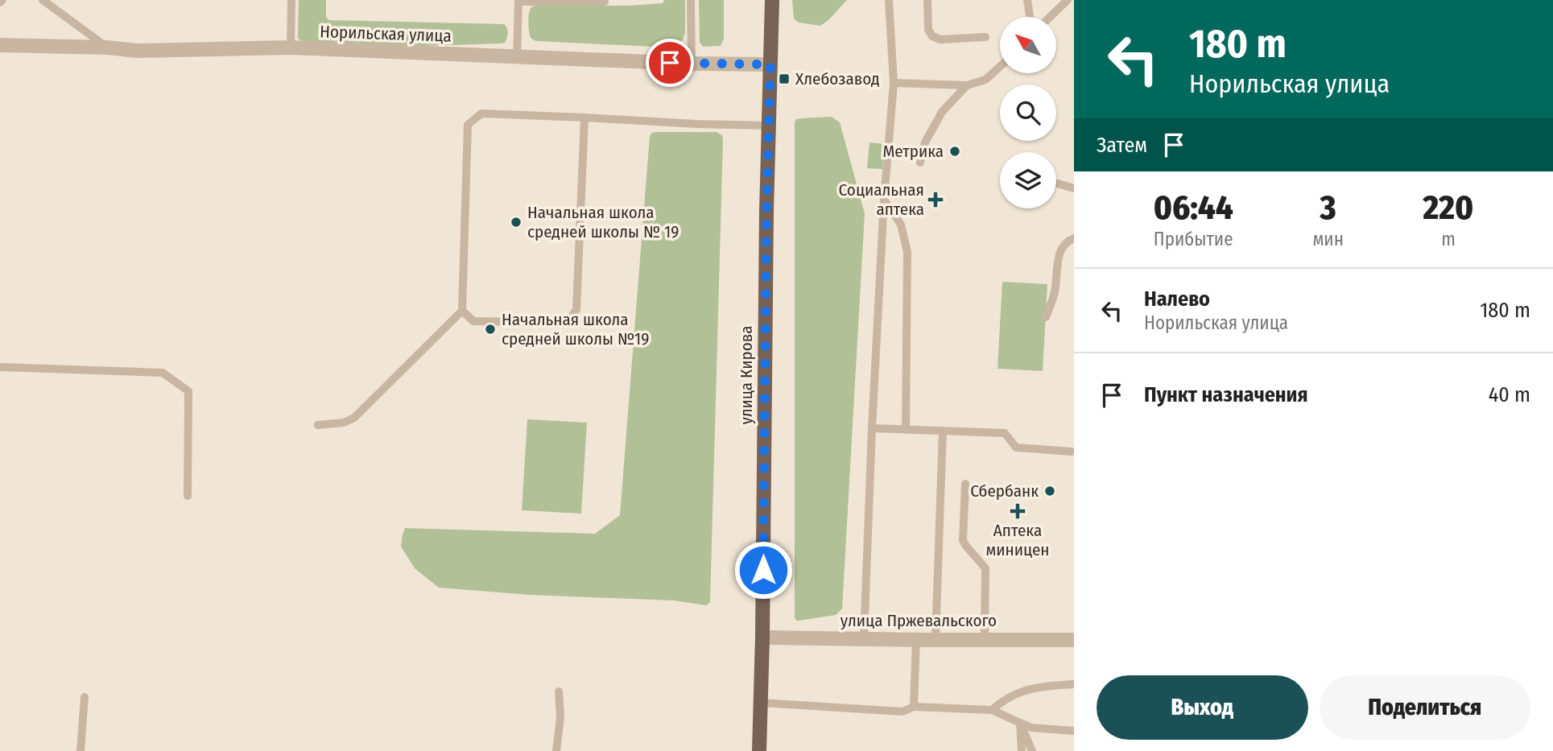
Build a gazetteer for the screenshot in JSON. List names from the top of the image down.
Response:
{
  "streets": {
    "main road": ["улица Кирова"],
    "street": ["Норильская улица", "улица Пржевальского"]
  },
  "crossings": [
    ["Норильская улица", "улица Кирова"],
    ["улица Кирова", "улица Пржевальского"]
  ],
  "places": {
    "transit": ["Хлебoзавод"],
    "other": [
      "Метрика",
      "Начальная школа средней школы № 19",
      "Начальная школа средней школы №19",
      "Сбербанк"
    ],
    "health": ["Социальная аптека", "Аптека миницен"]
  },
  "north": "top left",
  "page": {
    "turn": ["180 m", "Норильская улица"],
    "then": "Затем",
    "eta": [
      "06:44",
      "Прибытие",
      "3",
      "мин",
      "220",
      "m"
    ],
    "list": [
      {
        "name": "Налево",
        "note": "Норильская улица",
        "value": "180 m"
      },
      {
        "name": "Пункт назначения",
        "value": "40 m"
      }
    ],
    "buttons": ["Выход", "Поделиться"]
  }
}
